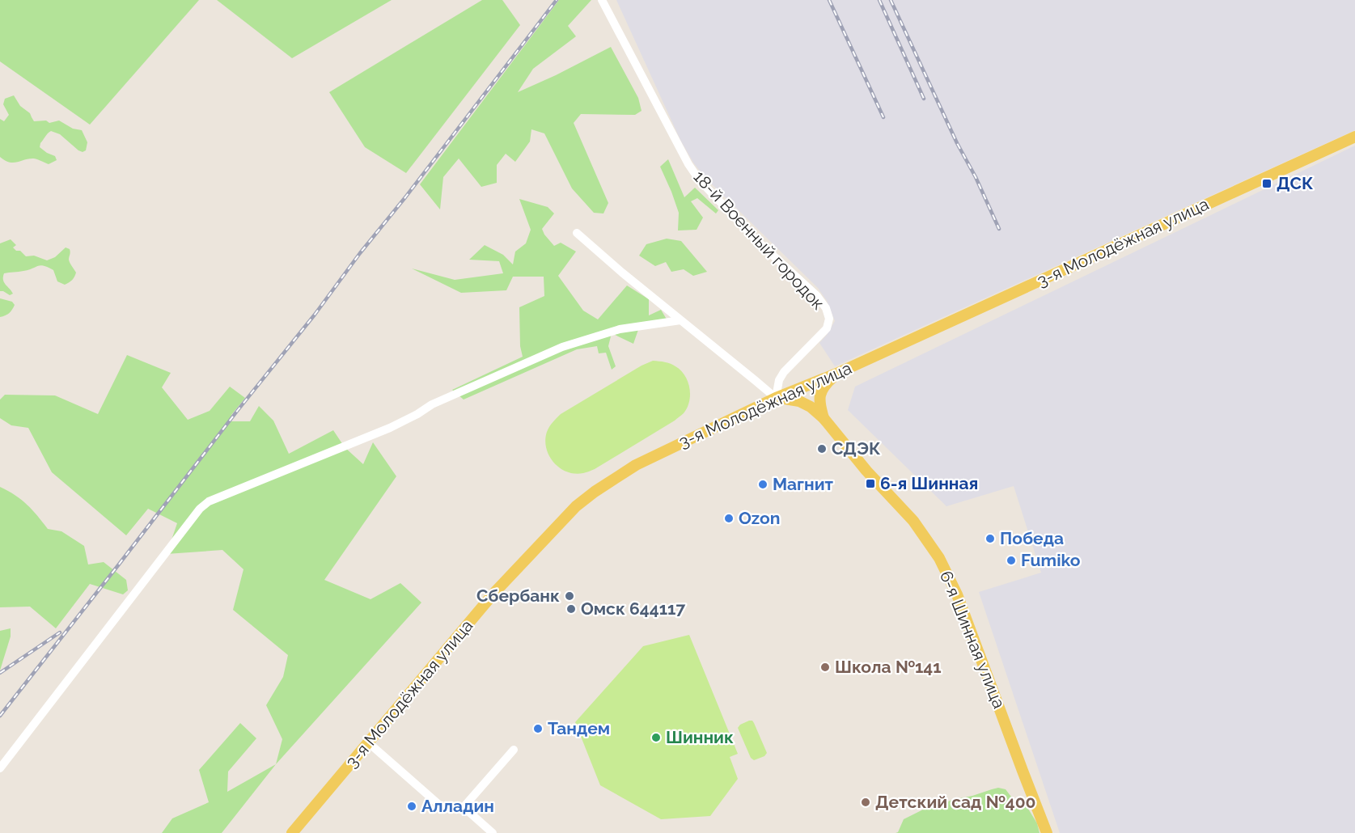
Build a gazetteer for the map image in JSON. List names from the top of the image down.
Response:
{
  "streets": {
    "main road": ["3-я Молодёжная улица", "6-я Шинная улица"],
    "street": ["18-й Военный городок"]
  },
  "crossings": [
    ["18-й Военный городок", "3-я Молодёжная улица"],
    ["18-й Военный городок", "6-я Шинная улица"],
    ["3-я Молодёжная улица", "6-я Шинная улица"]
  ],
  "places": {
    "transit": ["ДСК", "6-я Шинная"],
    "other": [
      "СДЭК",
      "Магнит",
      "Ozon",
      "Победа",
      "Fumiko",
      "Сбербанк",
      "Омск 644117",
      "Школа №141",
      "Тандем",
      "Шинник",
      "Детский сад №400",
      "Алладин"
    ]
  }
}
